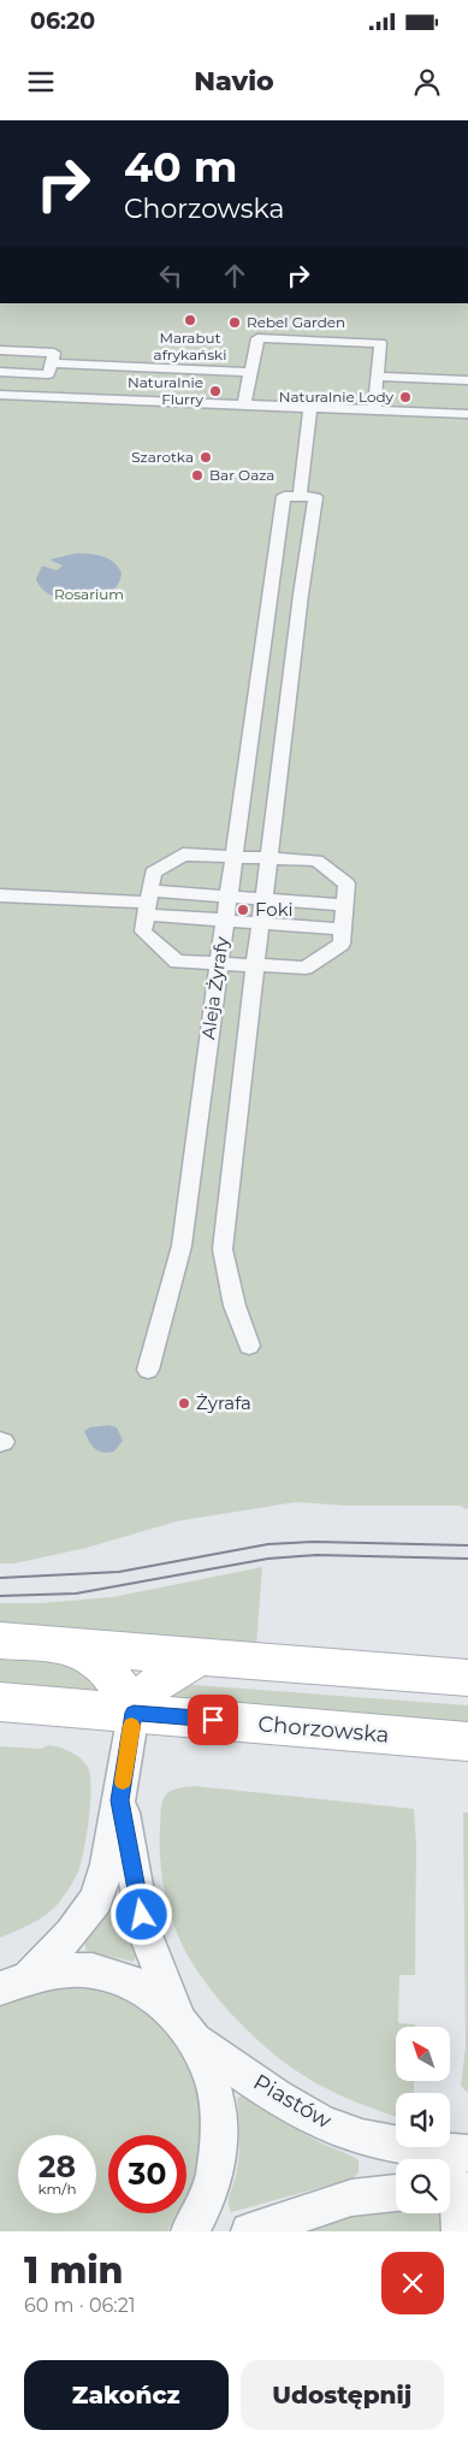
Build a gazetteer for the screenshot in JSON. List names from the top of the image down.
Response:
{
  "streets": {
    "main road": ["Chorzowska"],
    "street": ["Aleja Żyrafy", "Piastów"]
  },
  "parks": ["Rosarium"],
  "places": [
    "Marabut afrykański",
    "Rebel Garden",
    "Naturalnie Flurry",
    "Naturalnie Lody",
    "Szarotka",
    "Bar Oaza",
    "Foki",
    "Żyrafa"
  ],
  "north": "top left",
  "page": {
    "status": "06:20",
    "header": "Navio",
    "turn": ["40 m", "Chorzowska"],
    "speed": "28 km/h",
    "limit": "30",
    "heading": ["1 min", "60 m · 06:21"],
    "buttons": ["Zakończ", "Udostępnij"]
  }
}
